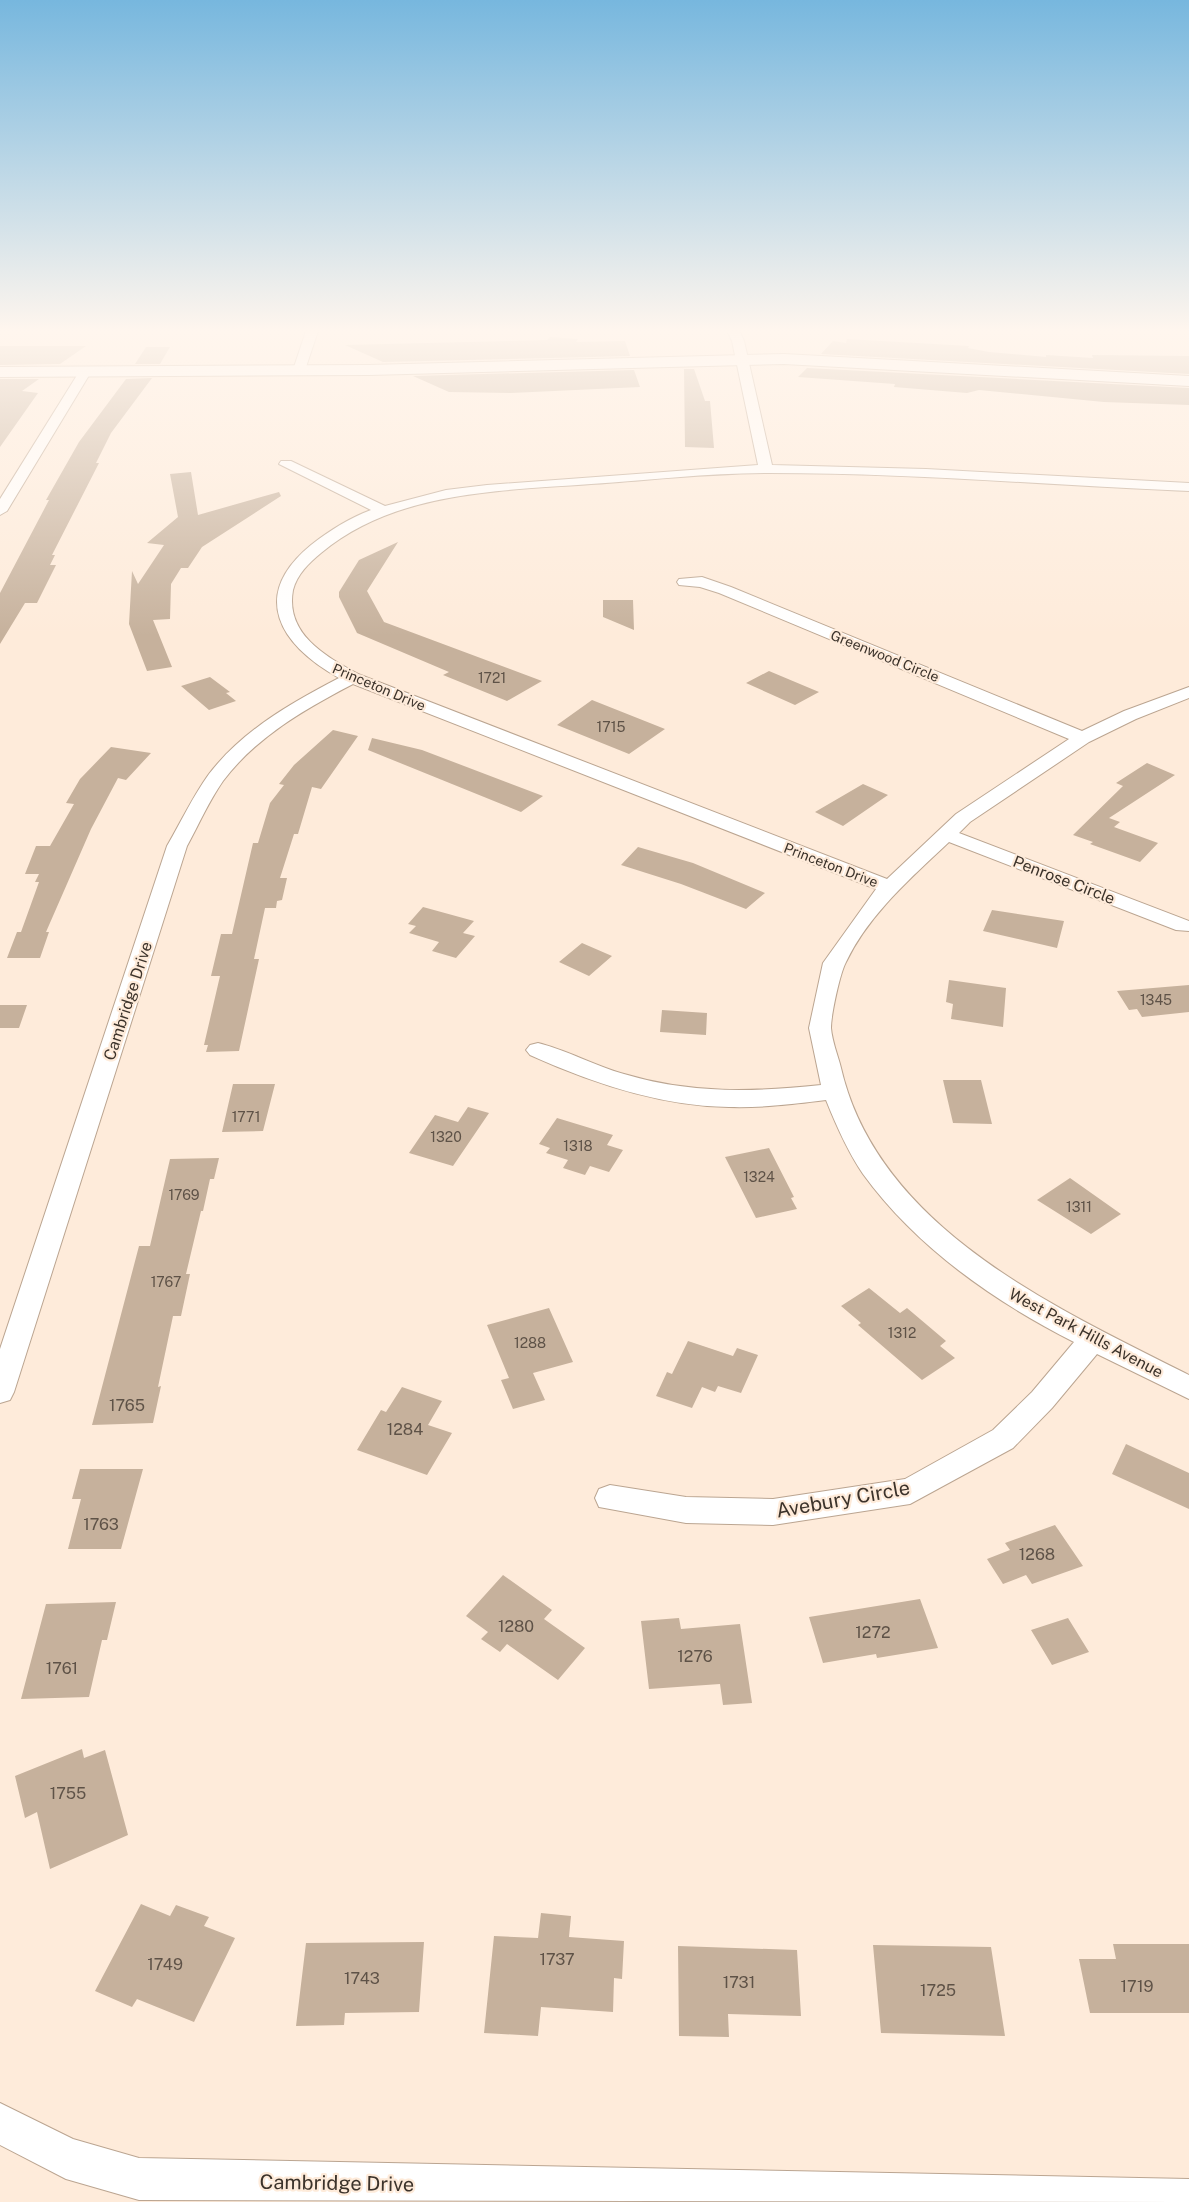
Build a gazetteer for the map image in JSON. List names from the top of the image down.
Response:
{
  "streets": {
    "street": [
      "Greenwood Circle",
      "Princeton Drive",
      "Penrose Circle",
      "Cambridge Drive",
      "West Park Hills Avenue",
      "Avebury Circle"
    ]
  },
  "crossings": [
    ["Greenwood Circle", "West Park Hills Avenue"],
    ["Princeton Drive", "Cambridge Drive"],
    ["Princeton Drive", "West Park Hills Avenue"],
    ["Penrose Circle", "West Park Hills Avenue"],
    ["West Park Hills Avenue", "Avebury Circle"]
  ],
  "house_numbers": [
    "1721",
    "1715",
    "1345",
    "1771",
    "1320",
    "1318",
    "1324",
    "1769",
    "1311",
    "1767",
    "1312",
    "1288",
    "1765",
    "1284",
    "1763",
    "1268",
    "1280",
    "1272",
    "1276",
    "1761",
    "1755",
    "1737",
    "1749",
    "1743",
    "1731",
    "1719",
    "1725"
  ]
}
